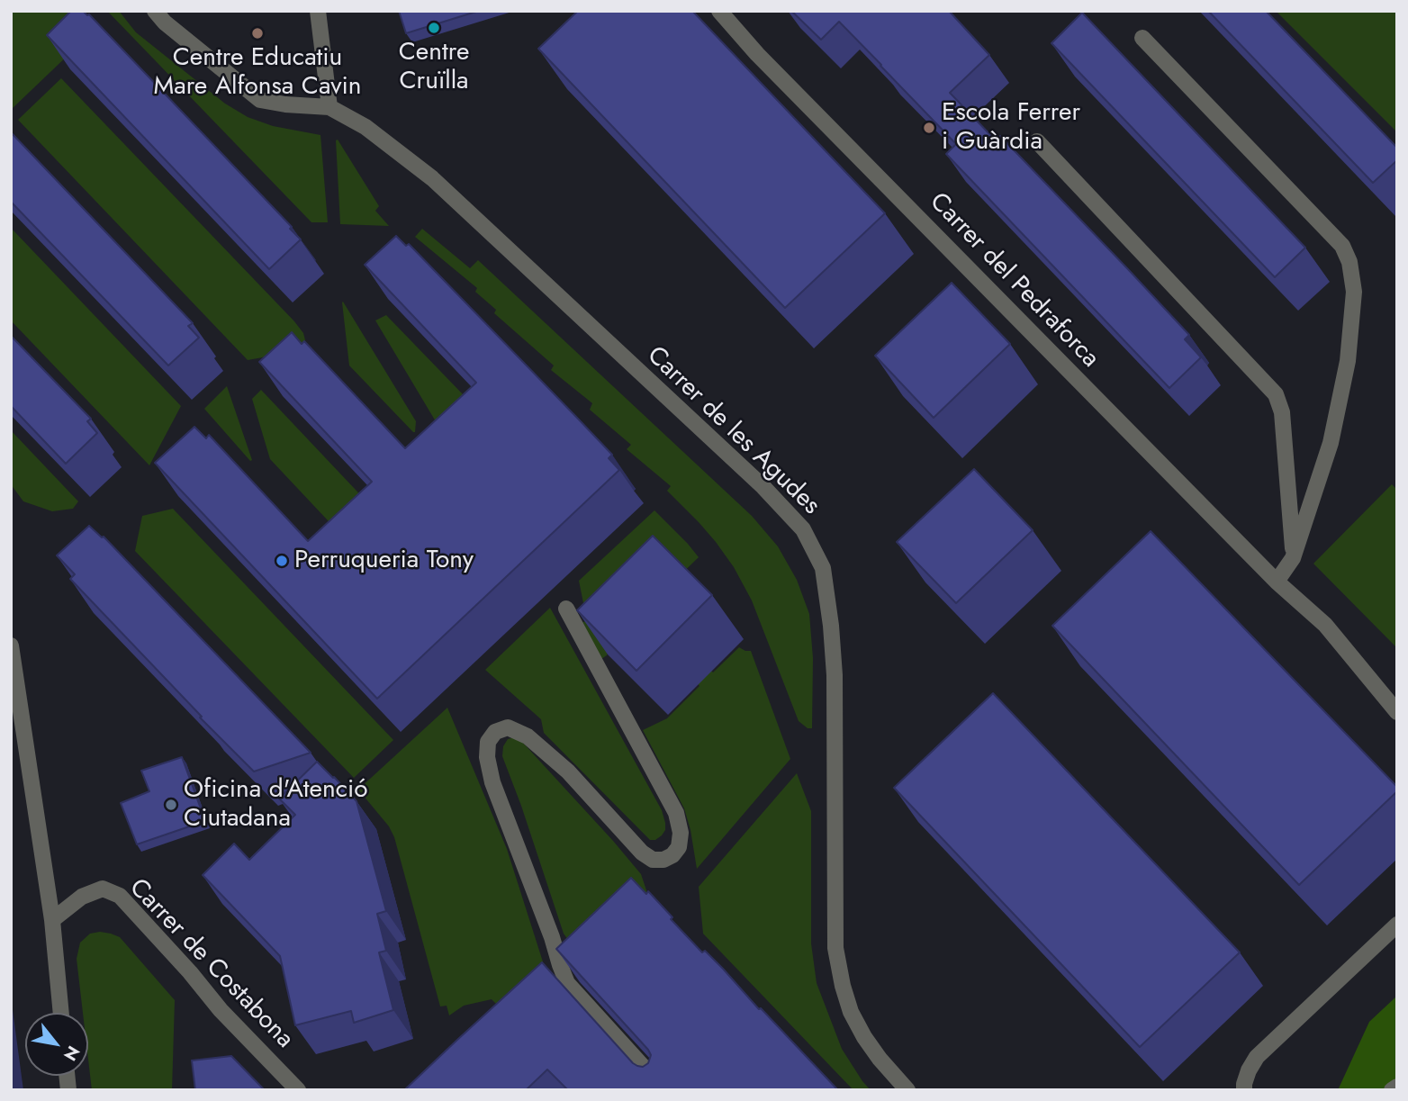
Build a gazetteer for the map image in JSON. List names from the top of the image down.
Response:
{
  "streets": {
    "street": ["Carrer del Pedraforca", "Carrer de les Agudes", "Carrer de Costabona"]
  },
  "places": [
    "Centre Cruïlla",
    "Centre Educatiu Mare Alfonsa Cavin",
    "Escola Ferrer i Guàrdia",
    "Perruqueria Tony",
    "Oficina d'Atenció Ciutadana"
  ],
  "north": "bottom right"
}
